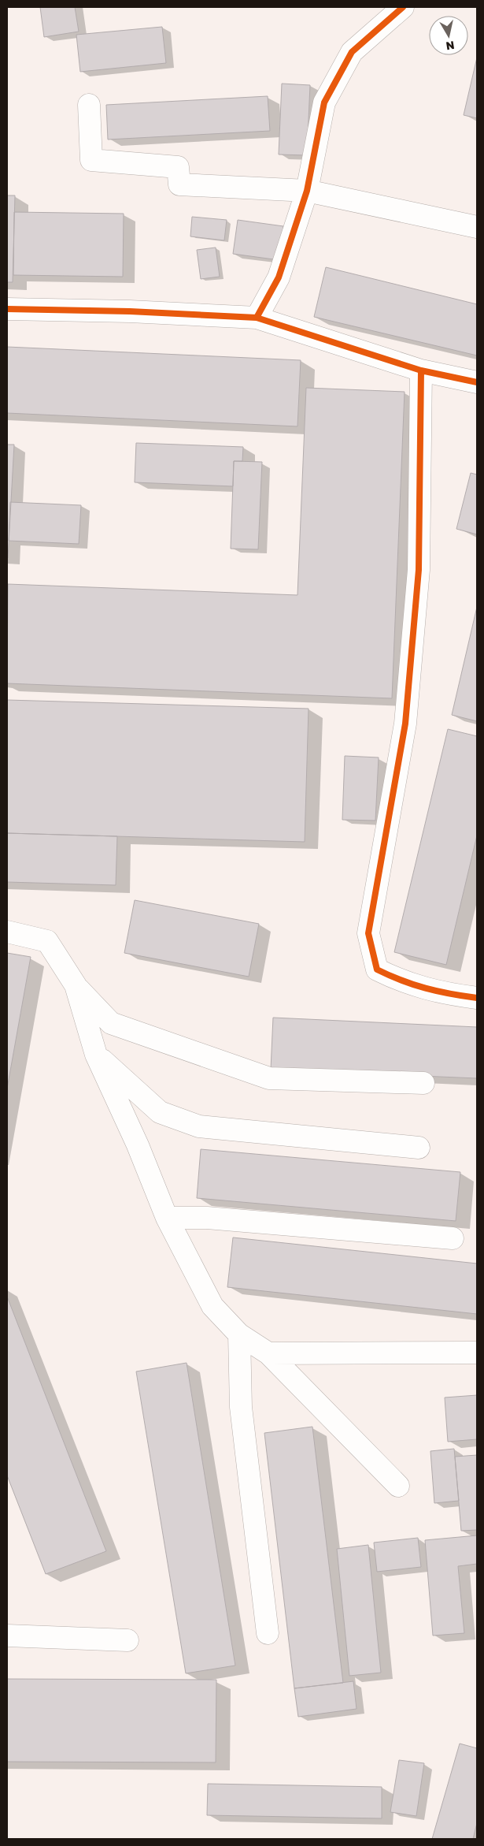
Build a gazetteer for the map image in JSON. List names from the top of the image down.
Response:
{
  "north": "bottom"
}
